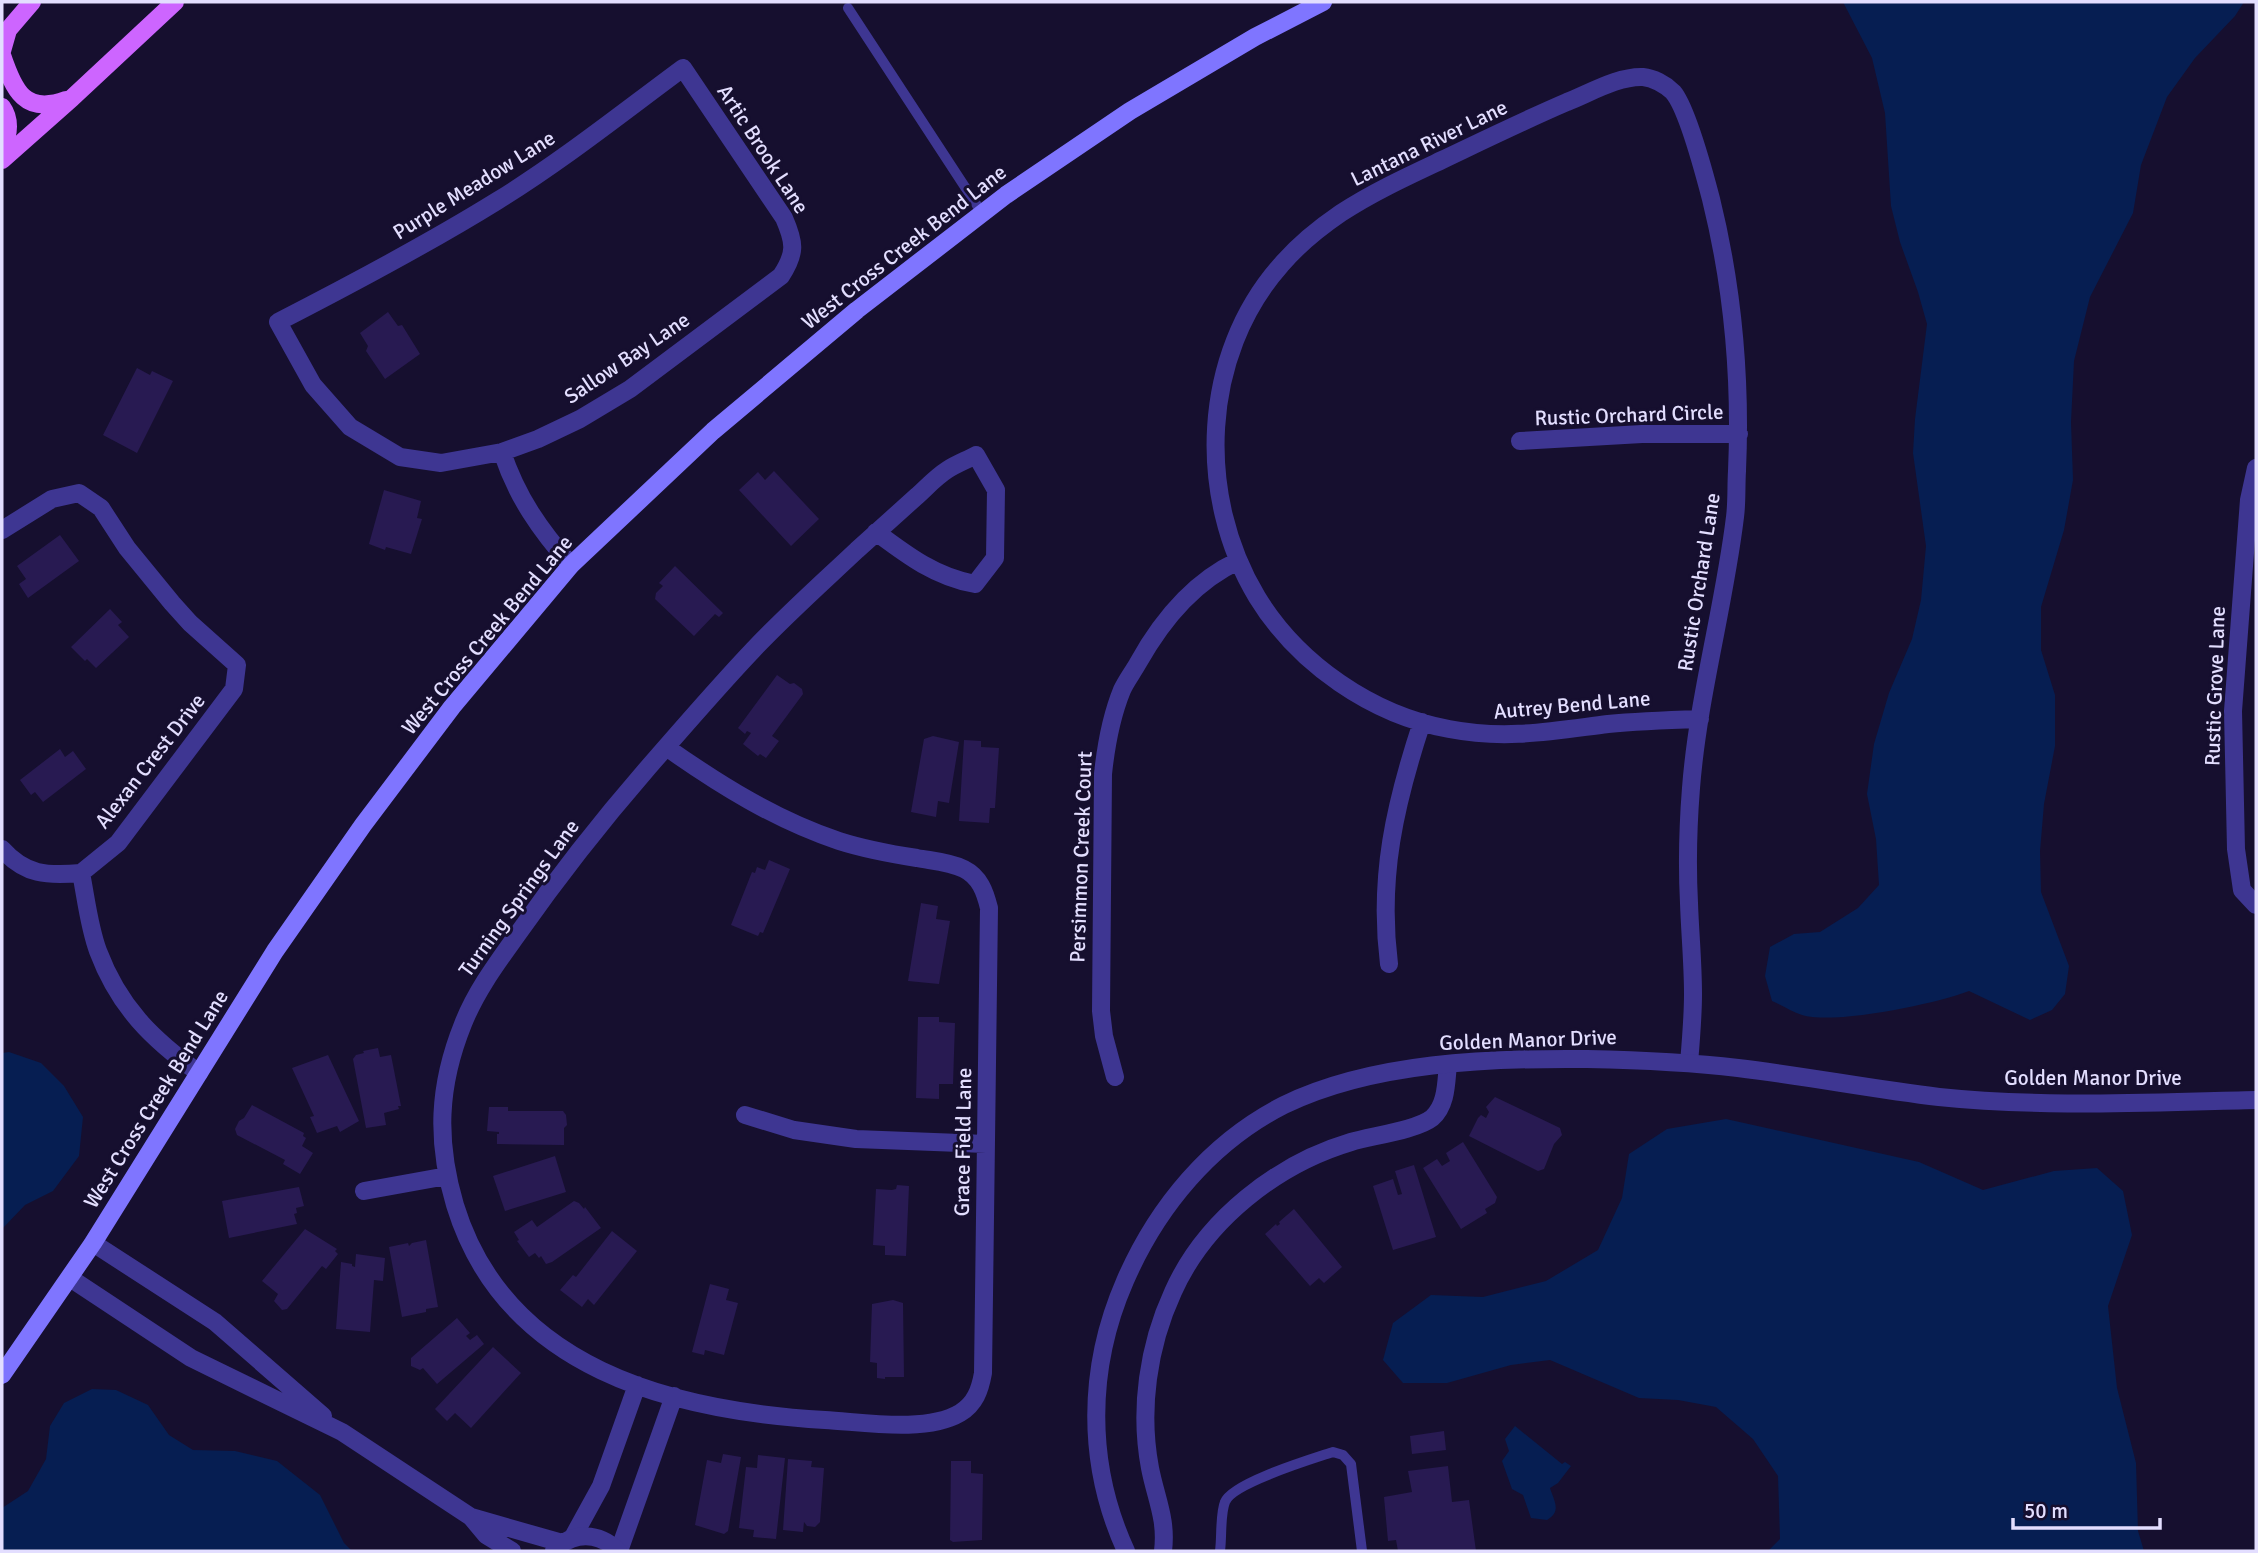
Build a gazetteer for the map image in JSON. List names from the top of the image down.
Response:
{
  "streets": {
    "main road": ["West Cross Creek Bend Lane"],
    "street": [
      "Lantana River Lane",
      "Artic Brook Lane",
      "Purple Meadow Lane",
      "Sallow Bay Lane",
      "Rustic Orchard Circle",
      "Rustic Orchard Lane",
      "Rustic Grove Lane",
      "Autrey Bend Lane",
      "Alexan Crest Drive",
      "Persimmon Creek Court",
      "Turning Springs Lane",
      "Golden Manor Drive",
      "Grace Field Lane"
    ]
  },
  "crossings": [
    ["Lantana River Lane", "Rustic Orchard Lane"],
    ["Lantana River Lane", "Autrey Bend Lane"],
    ["Artic Brook Lane", "Purple Meadow Lane"],
    ["Artic Brook Lane", "Sallow Bay Lane"],
    ["Purple Meadow Lane", "Sallow Bay Lane"],
    ["Rustic Orchard Circle", "Rustic Orchard Lane"],
    ["Rustic Orchard Lane", "Autrey Bend Lane"],
    ["Rustic Orchard Lane", "Golden Manor Drive"],
    ["Autrey Bend Lane", "Persimmon Creek Court"],
    ["Turning Springs Lane", "Grace Field Lane"]
  ],
  "scale_bar": "50 m"
}
